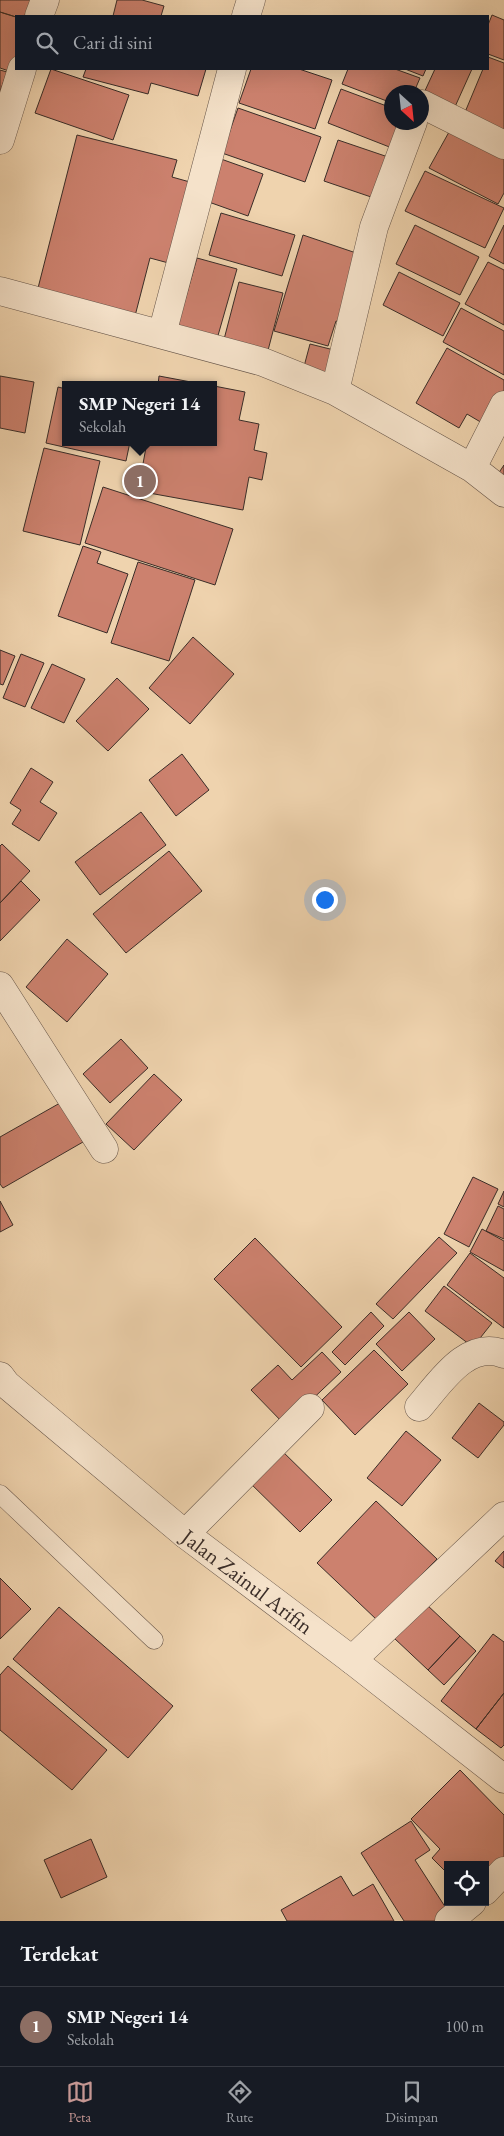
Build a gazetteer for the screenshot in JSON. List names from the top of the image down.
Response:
{
  "streets": {
    "street": ["Jalan Zainul Arifin"]
  },
  "north": "bottom right",
  "page": {
    "search": "Cari di sini",
    "popup": ["SMP Negeri 14", "Sekolah"],
    "pins": "1",
    "heading": "Terdekat",
    "list": [
      {
        "mark": "1",
        "name": "SMP Negeri 14",
        "note": "Sekolah",
        "value": "100 m"
      }
    ],
    "nav": ["Peta", "Rute", "Disimpan"]
  }
}
